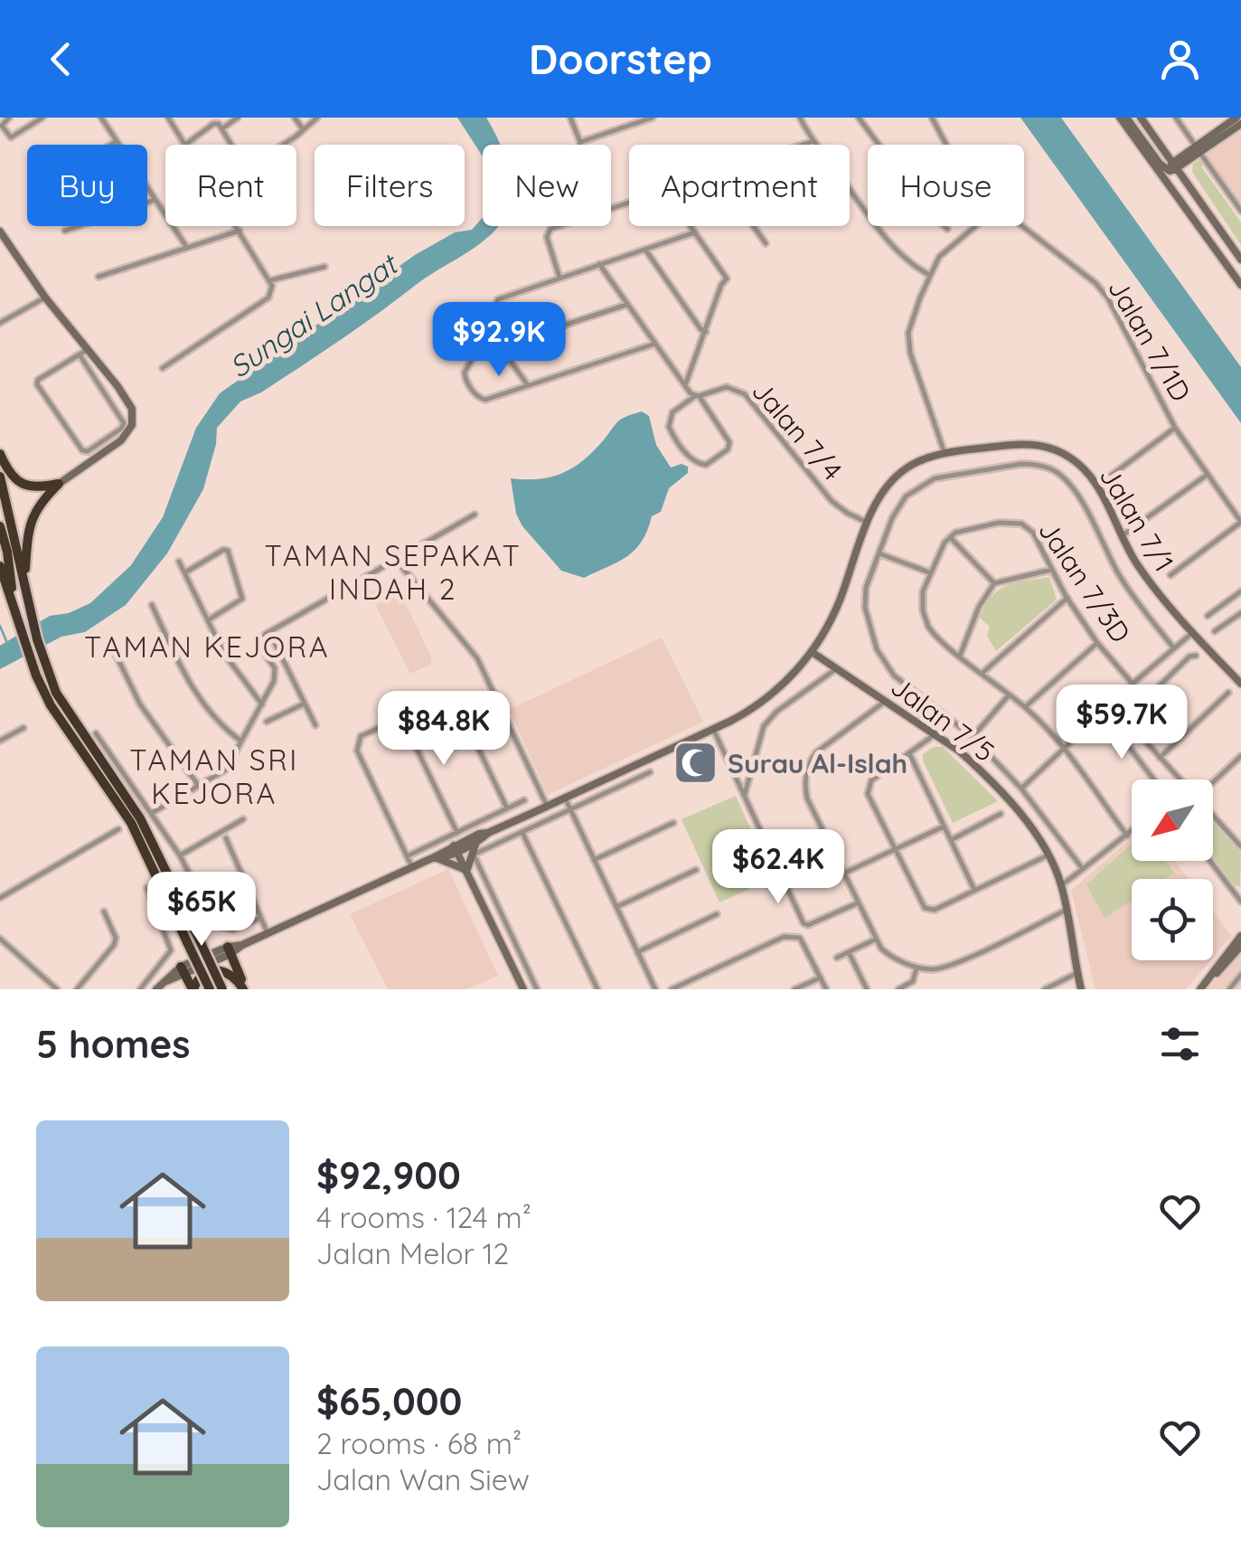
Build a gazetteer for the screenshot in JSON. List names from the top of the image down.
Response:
{
  "streets": {
    "street": [
      "Jalan 7/1D",
      "Jalan 7/4",
      "Jalan 7/1",
      "Jalan 7/3D",
      "Jalan 7/5"
    ]
  },
  "crossings": [
    ["Jalan 7/4", "Jalan 7/1"],
    ["Jalan 7/1", "Jalan 7/5"]
  ],
  "districts": ["TAMAN SEPAKAT INDAH 2", "TAMAN KEJORA", "TAMAN SRI KEJORA"],
  "water": ["Sungai Langat"],
  "places": {
    "mosque": ["Surau Al-Islah"]
  },
  "north": "bottom left",
  "page": {
    "header": "Doorstep",
    "chip": [
      "Buy",
      "Rent",
      "Filters",
      "New",
      "Apartment",
      "House"
    ],
    "price": [
      "$92.9K",
      "$59.7K",
      "$84.8K",
      "$62.4K",
      "$65K"
    ],
    "heading": "5 homes",
    "list": [
      {
        "name": "$92,900",
        "note": "4 rooms · 124 m² · Jalan Melor 12"
      },
      {
        "name": "$65,000",
        "note": "2 rooms · 68 m² · Jalan Wan Siew"
      }
    ]
  }
}
